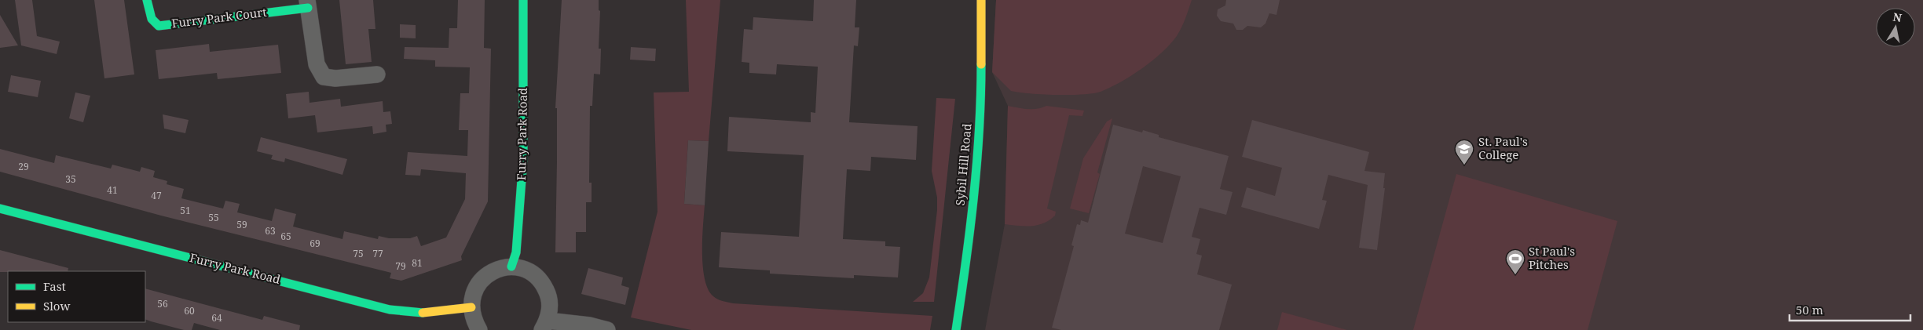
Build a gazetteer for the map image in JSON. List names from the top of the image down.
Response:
{
  "streets": {
    "street": ["Furry Park Court", "Furry Park Road", "Sybil Hill Road"]
  },
  "places": {
    "school or university": ["St. Paul's College"],
    "sports": ["St Paul's Pitches"]
  },
  "house_numbers": [
    "29",
    "35",
    "41",
    "47",
    "51",
    "55",
    "59",
    "63",
    "65",
    "69",
    "75",
    "77",
    "81",
    "79",
    "56",
    "60",
    "64"
  ],
  "legend": ["Fast", "Slow"],
  "scale_bar": "50 m",
  "north": "top"
}
